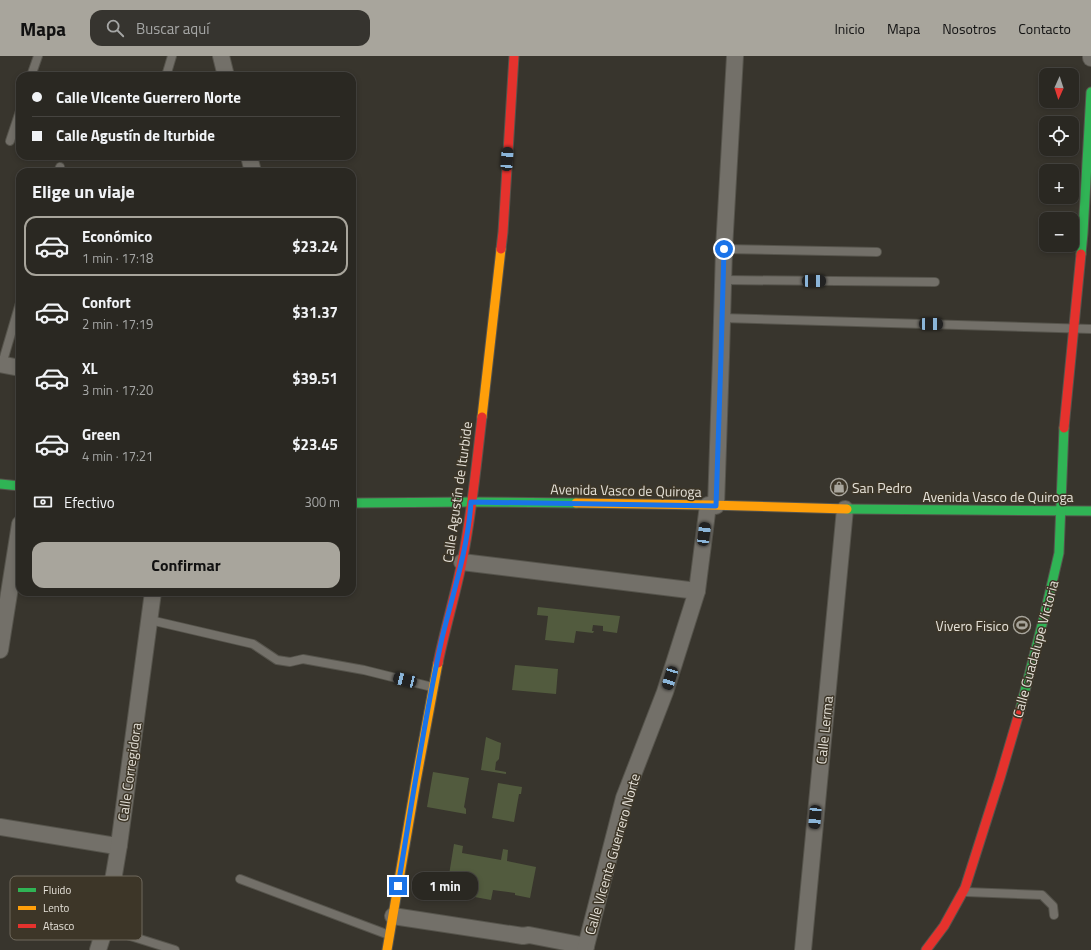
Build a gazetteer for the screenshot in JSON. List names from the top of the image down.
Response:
{
  "streets": {
    "street": [
      "Avenida Vasco de Quiroga",
      "Calle Agustín de Iturbide",
      "Calle Guadalupe Victoria",
      "Calle Lerma",
      "Calle Corregidora",
      "Calle VIcente Guerrero Norte"
    ]
  },
  "crossings": [
    ["Avenida Vasco de Quiroga", "Calle Agustín de Iturbide"],
    ["Avenida Vasco de Quiroga", "Calle Guadalupe Victoria"],
    ["Avenida Vasco de Quiroga", "Calle Lerma"],
    ["Avenida Vasco de Quiroga", "Calle VIcente Guerrero Norte"]
  ],
  "places": {
    "shop": ["San Pedro"],
    "sports": ["Vivero Fisico"]
  },
  "legend": ["Fluido", "Lento", "Atasco"],
  "north": "bottom",
  "page": {
    "header": "Mapa",
    "search": "Buscar aquí",
    "nav": [
      "Inicio",
      "Mapa",
      "Nosotros",
      "Contacto"
    ],
    "map_buttons": ["+", "−"],
    "banner": ["Calle VIcente Guerrero Norte", "Calle Agustín de Iturbide"],
    "heading": "Elige un viaje",
    "list": [
      {
        "name": "Económico",
        "note": "1 min · 17:18",
        "value": "$23.24"
      },
      {
        "name": "Confort",
        "note": "2 min · 17:19",
        "value": "$31.37"
      },
      {
        "name": "XL",
        "note": "3 min · 17:20",
        "value": "$39.51"
      },
      {
        "name": "Green",
        "note": "4 min · 17:21",
        "value": "$23.45"
      }
    ],
    "pay": ["Efectivo", "300 m"],
    "buttons": "Confirmar",
    "bubble": "1 min"
  }
}
